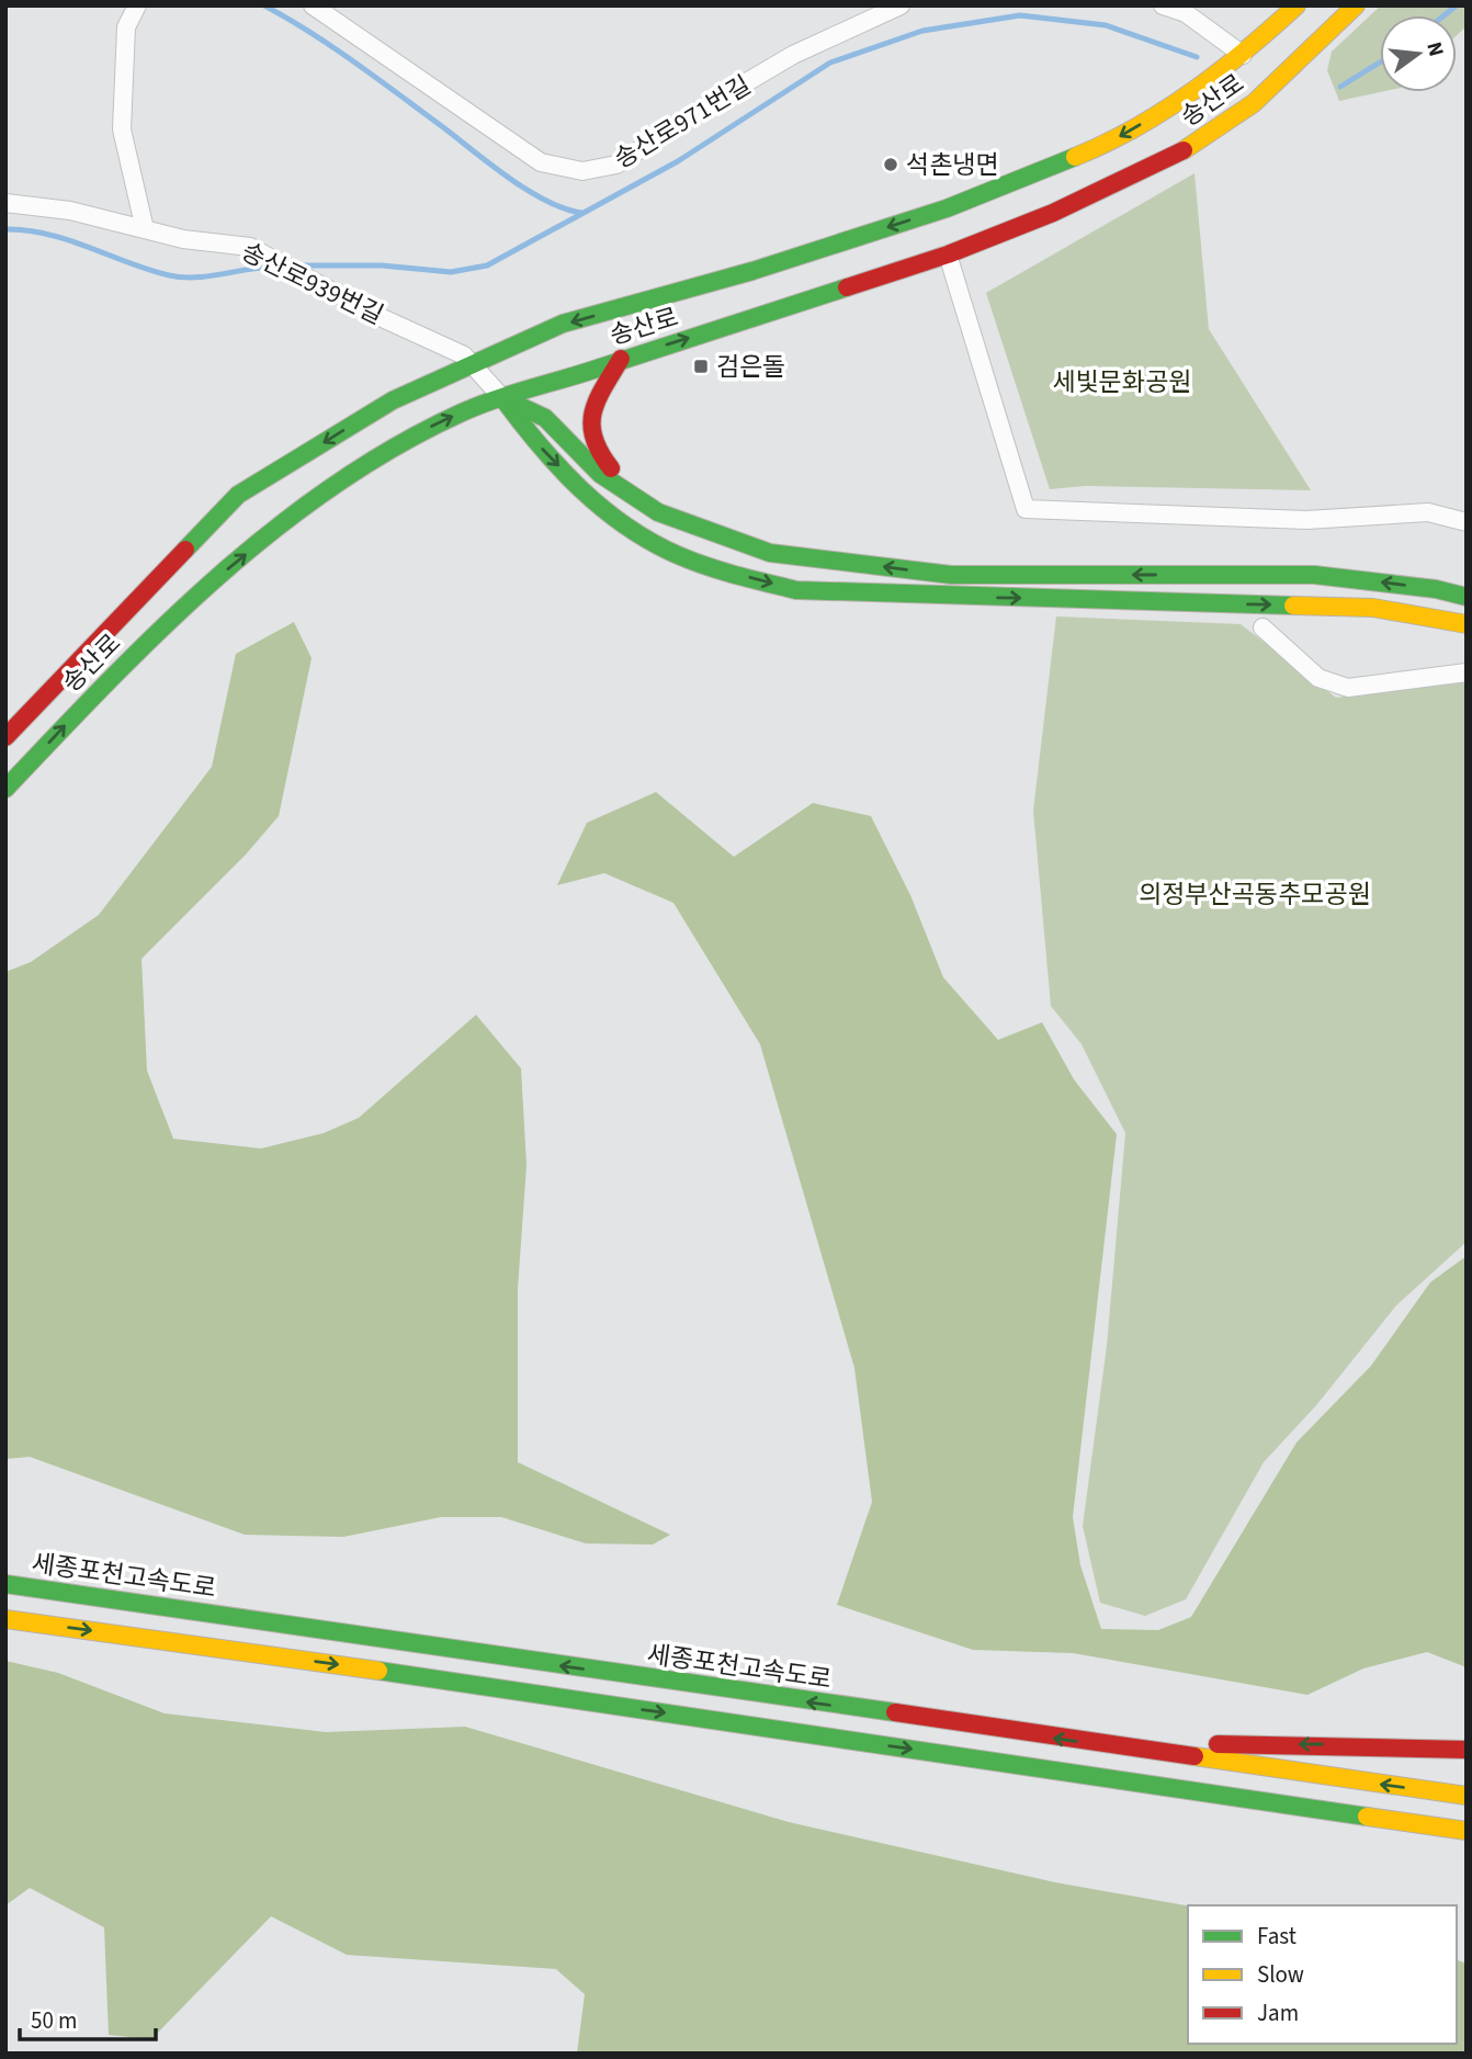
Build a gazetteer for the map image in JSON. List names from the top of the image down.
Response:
{
  "streets": {
    "main road": ["송산로", "세종포천고속도로"],
    "street": ["송산로971번길", "송산로939번길"]
  },
  "crossings": [
    ["송산로", "송산로939번길"]
  ],
  "parks": ["세빛문화공원", "의정부산곡동추모공원"],
  "places": {
    "other": ["석촌냉면"],
    "transit": ["검은돌"]
  },
  "legend": ["Fast", "Slow", "Jam"],
  "scale_bar": "50 m",
  "north": "right"
}
